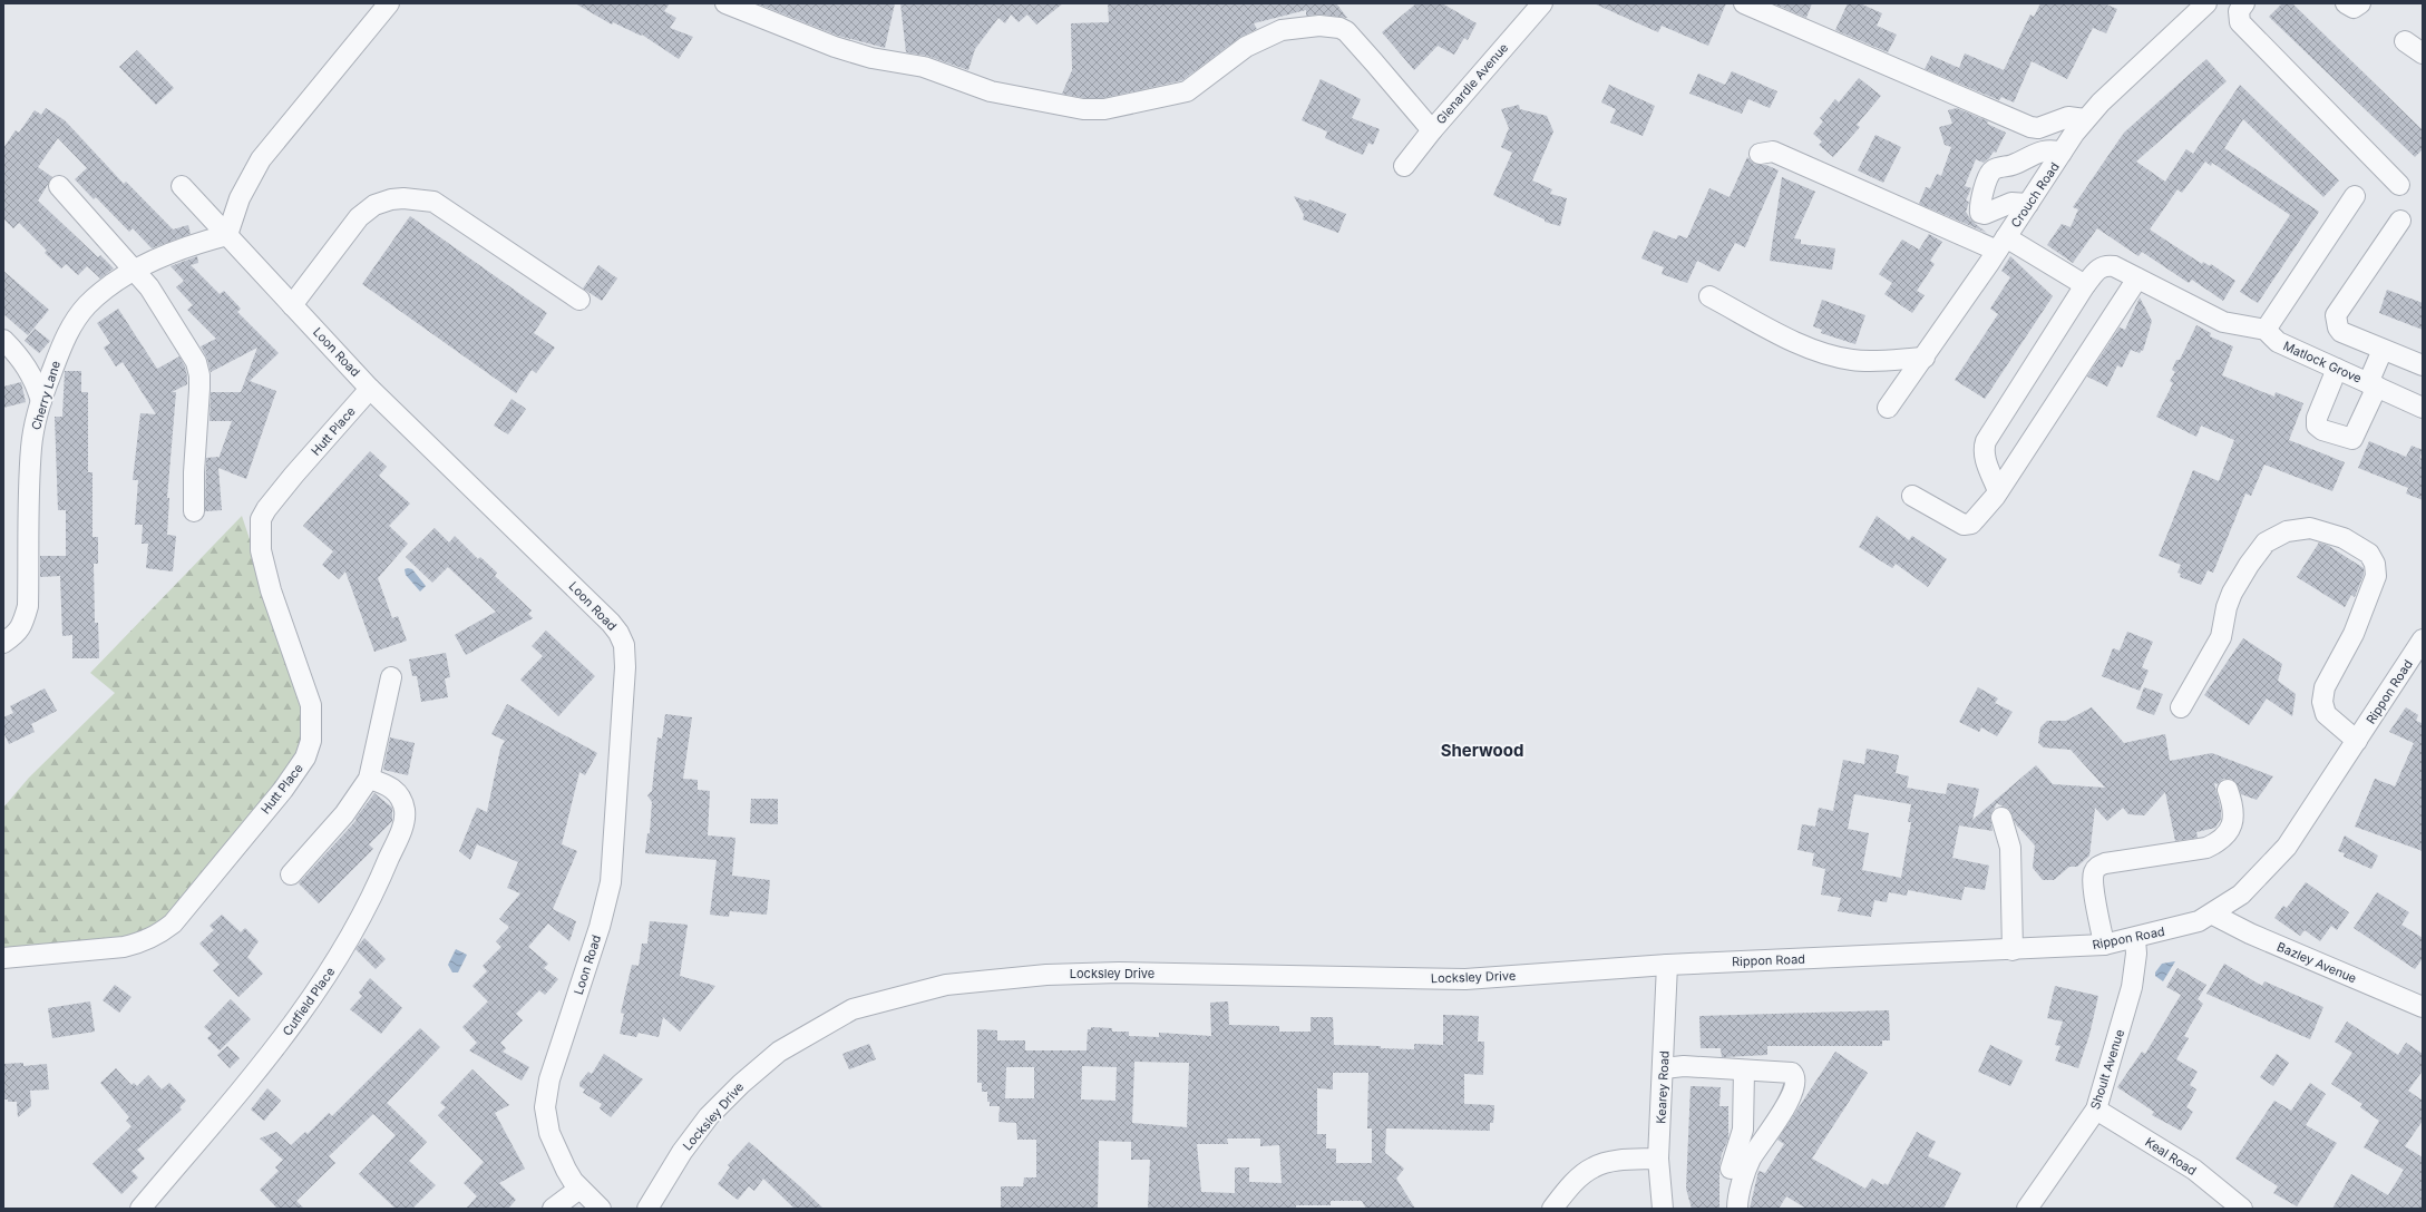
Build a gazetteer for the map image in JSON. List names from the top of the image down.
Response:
{
  "streets": {
    "street": [
      "Glenardle Avenue",
      "Crouch Road",
      "Loon Road",
      "Matlock Grove",
      "Cherry Lane",
      "Hutt Place",
      "Rippon Road",
      "Bazley Avenue",
      "Locksley Drive",
      "Cutfield Place",
      "Shoult Avenue",
      "Kearey Road",
      "Keal Road"
    ]
  },
  "crossings": [
    ["Loon Road", "Cherry Lane"],
    ["Loon Road", "Hutt Place"],
    ["Rippon Road", "Bazley Avenue"],
    ["Rippon Road", "Locksley Drive"],
    ["Rippon Road", "Shoult Avenue"],
    ["Rippon Road", "Kearey Road"],
    ["Locksley Drive", "Kearey Road"],
    ["Shoult Avenue", "Keal Road"]
  ],
  "districts": ["Sherwood"]
}
